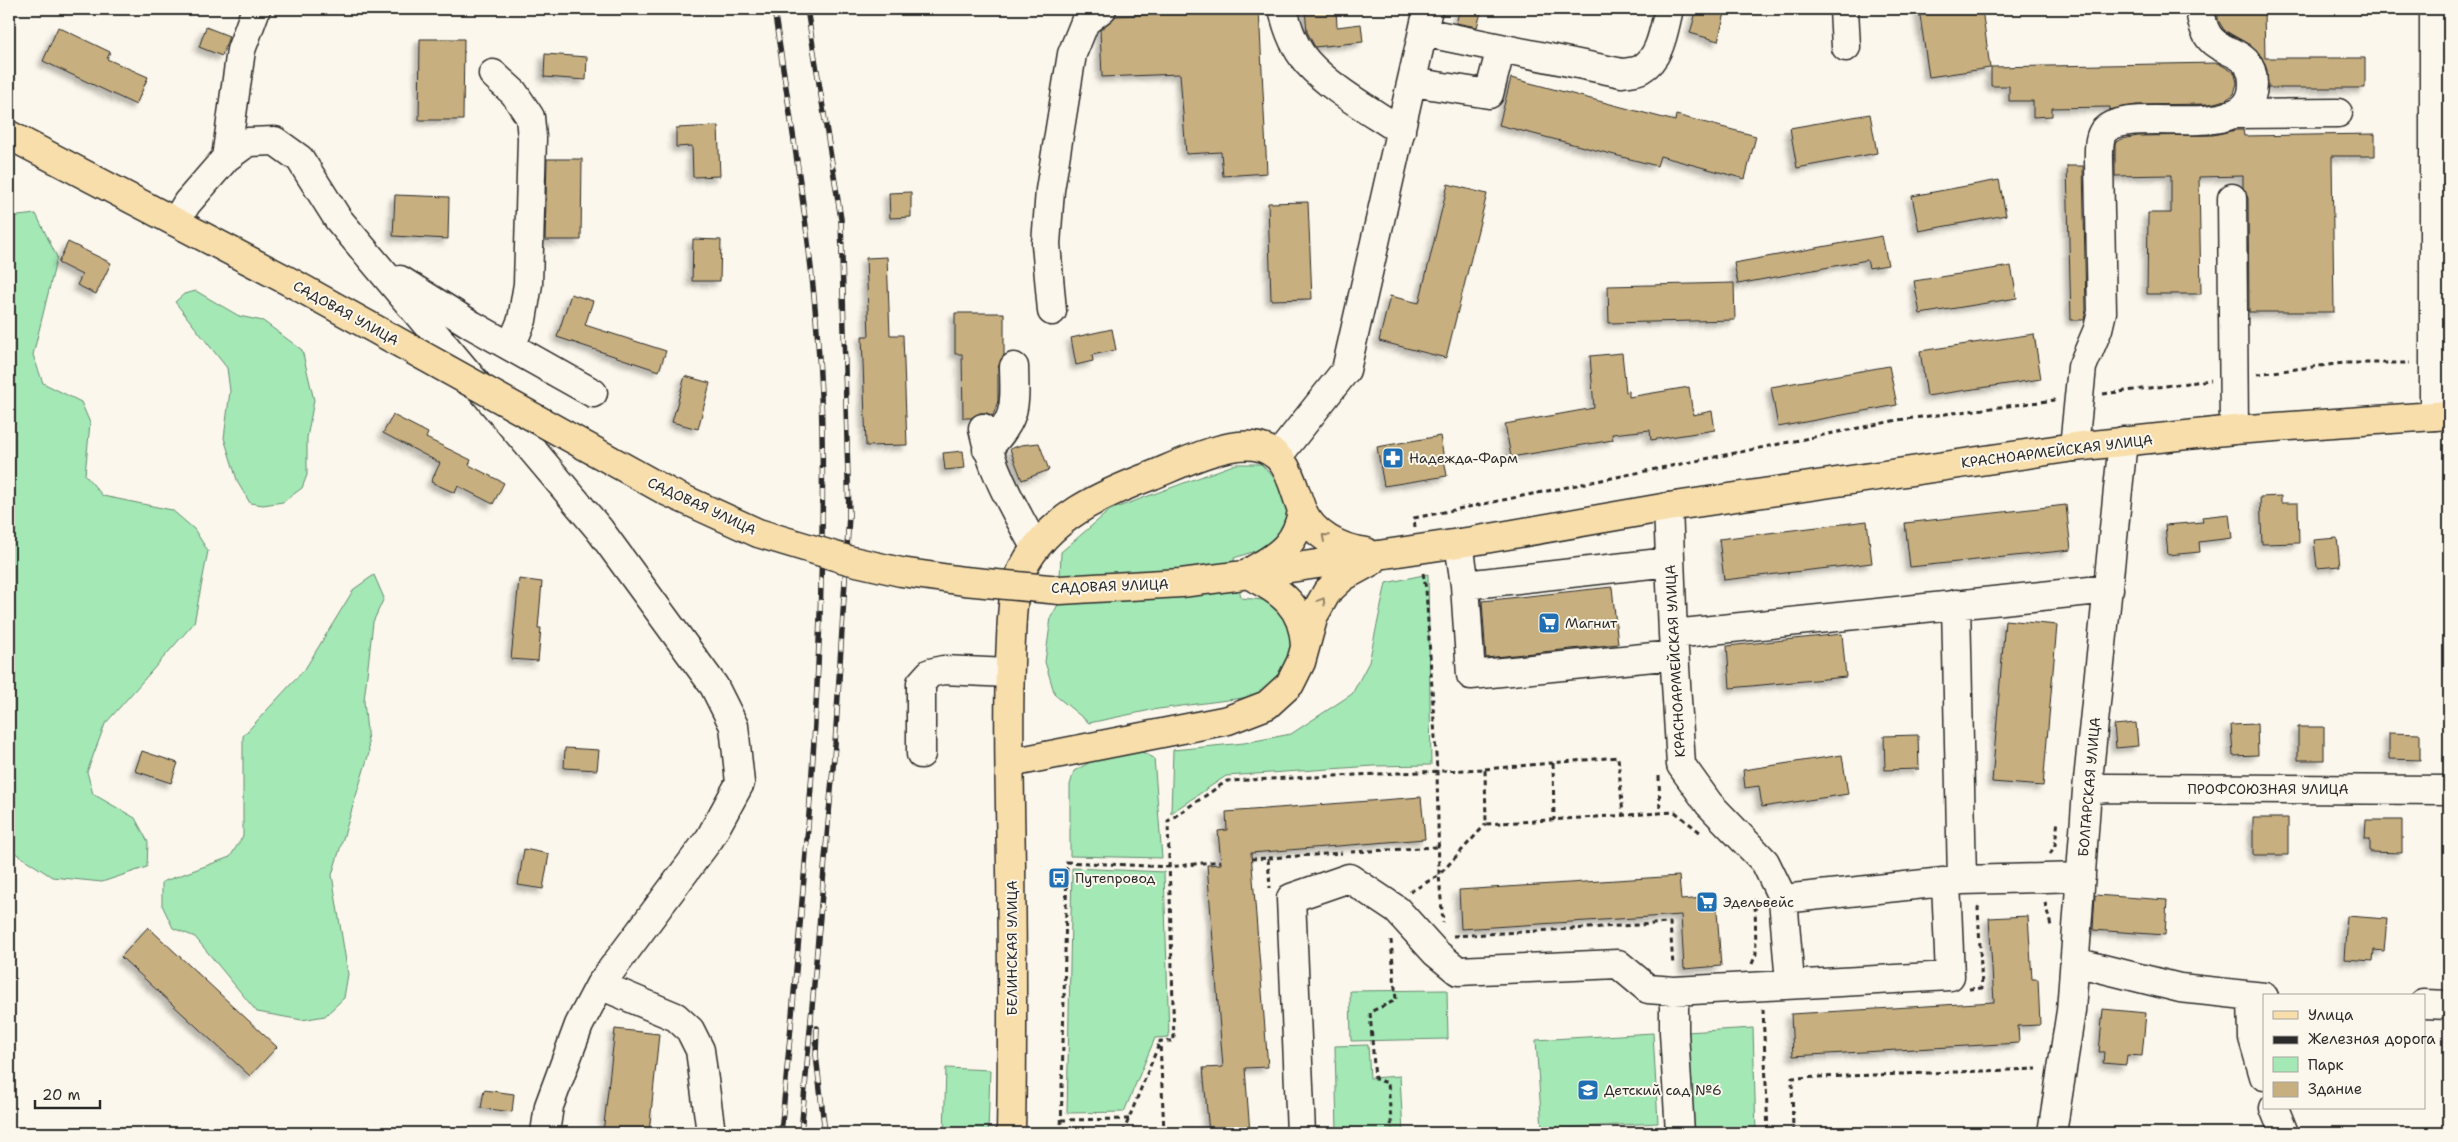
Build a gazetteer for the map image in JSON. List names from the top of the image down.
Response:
{
  "streets": {
    "main road": ["САДОВАЯ УЛИЦА", "КРАСНОАРМЕЙСКАЯ УЛИЦА", "БЕЛИНСКАЯ УЛИЦА"],
    "street": ["БОЛГАРСКАЯ УЛИЦА", "ПРОФСОЮЗНАЯ УЛИЦА"]
  },
  "crossings": [
    ["САДОВАЯ УЛИЦА", "КРАСНОАРМЕЙСКАЯ УЛИЦА"],
    ["КРАСНОАРМЕЙСКАЯ УЛИЦА", "БОЛГАРСКАЯ УЛИЦА"],
    ["БОЛГАРСКАЯ УЛИЦА", "ПРОФСОЮЗНАЯ УЛИЦА"]
  ],
  "places": {
    "pharmacy": ["Надежда-Фарм"],
    "supermarket": ["Магнит", "Эдельвейс"],
    "bus stop": ["Путепровод"],
    "school or university": ["Детский сад №6"]
  },
  "legend": [
    "Улица",
    "Железная дорога",
    "Парк",
    "Здание"
  ],
  "scale_bar": "20 m"
}
